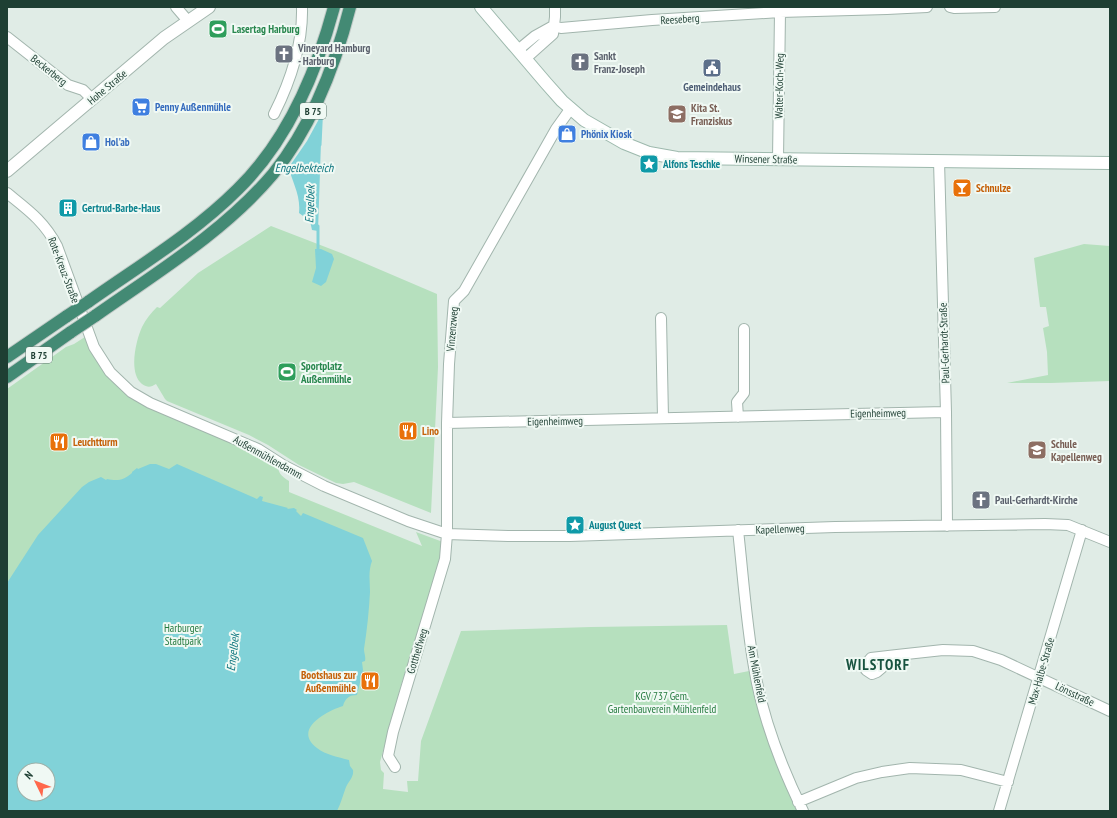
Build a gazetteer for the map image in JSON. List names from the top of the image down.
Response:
{
  "streets": {
    "highway": ["B 75"],
    "main road": ["Hohe Straße", "Winsener Straße"],
    "street": [
      "Reeseberg",
      "Beckerberg",
      "Walter-Koch-Weg",
      "Rote-Kreuz-Straße",
      "Vinzenzweg",
      "Paul-Gerhardt-Straße",
      "Eigenheimweg",
      "Außenmühlendamm",
      "Kapellenweg",
      "Gotthelfweg",
      "Max-Halbe-Straße",
      "Am Mühlenfeld",
      "Lönsstraße"
    ]
  },
  "crossings": [
    ["Reeseberg", "Walter-Koch-Weg"],
    ["Beckerberg", "Hohe Straße"],
    ["Walter-Koch-Weg", "Winsener Straße"],
    ["Winsener Straße", "Vinzenzweg"],
    ["Winsener Straße", "Paul-Gerhardt-Straße"],
    ["Rote-Kreuz-Straße", "Außenmühlendamm"],
    ["Vinzenzweg", "Eigenheimweg"],
    ["Vinzenzweg", "Außenmühlendamm"],
    ["Vinzenzweg", "Kapellenweg"],
    ["Vinzenzweg", "Gotthelfweg"],
    ["Paul-Gerhardt-Straße", "Eigenheimweg"],
    ["Paul-Gerhardt-Straße", "Kapellenweg"],
    ["Außenmühlendamm", "Kapellenweg"],
    ["Außenmühlendamm", "Gotthelfweg"],
    ["Kapellenweg", "Gotthelfweg"],
    ["Kapellenweg", "Max-Halbe-Straße"],
    ["Kapellenweg", "Am Mühlenfeld"],
    ["Max-Halbe-Straße", "Lönsstraße"]
  ],
  "districts": ["WILSTORF"],
  "water": ["Engelbekteich", "Engelbek"],
  "parks": ["Harburger Stadtpark", "KGV 737 Gem. Gartenbauverein Mühlenfeld"],
  "places": {
    "sports": ["Lasertag Harburg", "Sportplatz Außenmühle"],
    "church": ["Vineyard Hamburg - Harburg", "Sankt Franz-Joseph", "Paul-Gerhardt-Kirche"],
    "public building": ["Gemeindehaus"],
    "supermarket": ["Penny Außenmühle"],
    "school or university": ["Kita St. Franziskus", "Schule Kapellenweg"],
    "shop": ["Phönix Kiosk", "Hol'ab"],
    "place": ["Alfons Teschke", "August Quest"],
    "bar": ["Schnulze"],
    "building": ["Gertrud-Barbe-Haus"],
    "restaurant": ["Lino", "Leuchtturm", "Bootshaus zur Außenmühle"]
  },
  "north": "top left"
}
